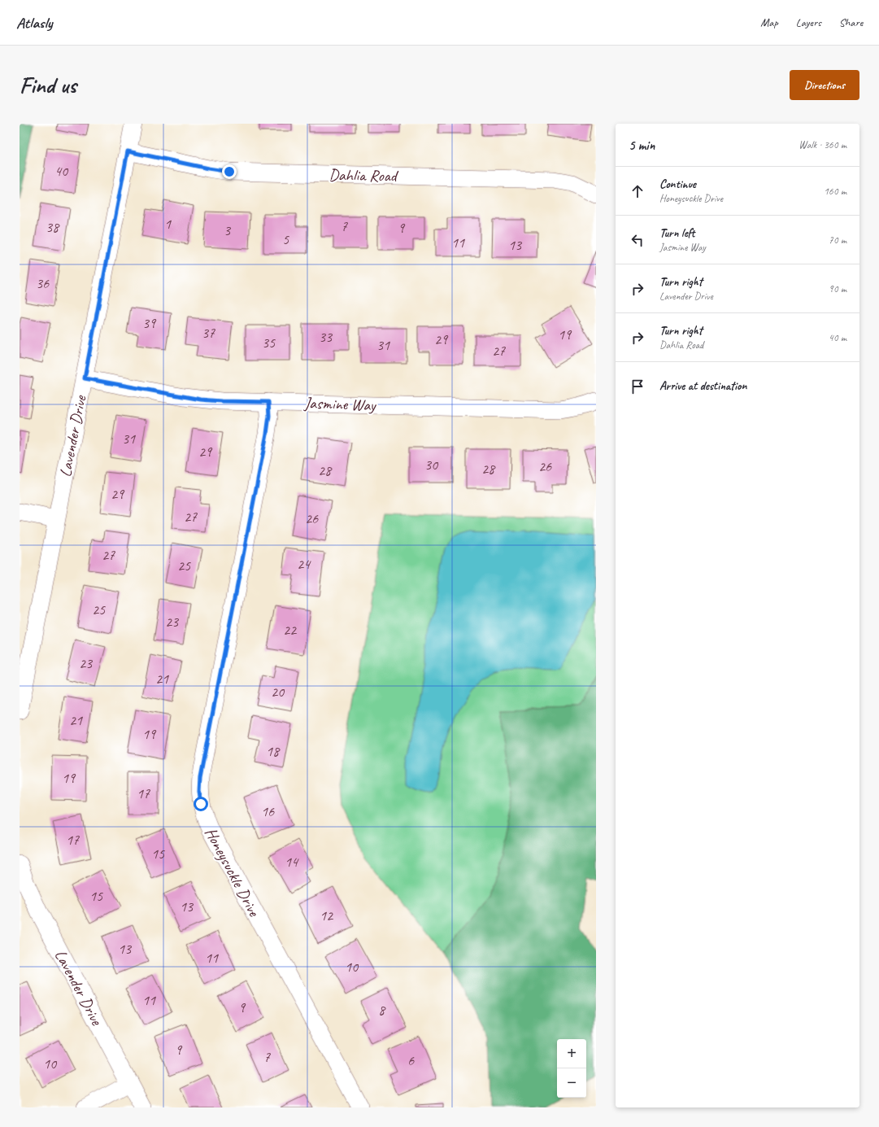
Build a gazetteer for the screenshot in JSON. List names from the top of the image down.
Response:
{
  "streets": {
    "street": [
      "Dahlia Road",
      "Jasmine Way",
      "Lavender Drive",
      "Honeysuckle Drive"
    ]
  },
  "crossings": [
    ["Dahlia Road", "Lavender Drive"],
    ["Jasmine Way", "Lavender Drive"],
    ["Jasmine Way", "Honeysuckle Drive"]
  ],
  "house_numbers": [
    "40",
    "1",
    "7",
    "38",
    "9",
    "3",
    "5",
    "11",
    "13",
    "36",
    "39",
    "37",
    "19",
    "33",
    "29",
    "35",
    "31",
    "27",
    "31",
    "29",
    "30",
    "26",
    "28",
    "28",
    "29",
    "27",
    "26",
    "27",
    "24",
    "25",
    "25",
    "23",
    "22",
    "23",
    "21",
    "20",
    "21",
    "19",
    "18",
    "19",
    "17",
    "16",
    "17",
    "15",
    "14",
    "15",
    "13",
    "12",
    "13",
    "11",
    "10",
    "11",
    "9",
    "8",
    "9",
    "7",
    "6",
    "10"
  ],
  "page": {
    "header": "Atlasly",
    "nav": ["Map", "Layers", "Share"],
    "buttons": "Directions",
    "title": "Find us",
    "heading": ["5 min", "Walk · 360 m"],
    "list": [
      ["Continue", "Honeysuckle Drive", "160 m"],
      ["Turn left", "Jasmine Way", "70 m"],
      ["Turn right", "Lavender Drive", "90 m"],
      ["Turn right", "Dahlia Road", "40 m"],
      "Arrive at destination"
    ],
    "map_buttons": ["+", "−"]
  }
}
